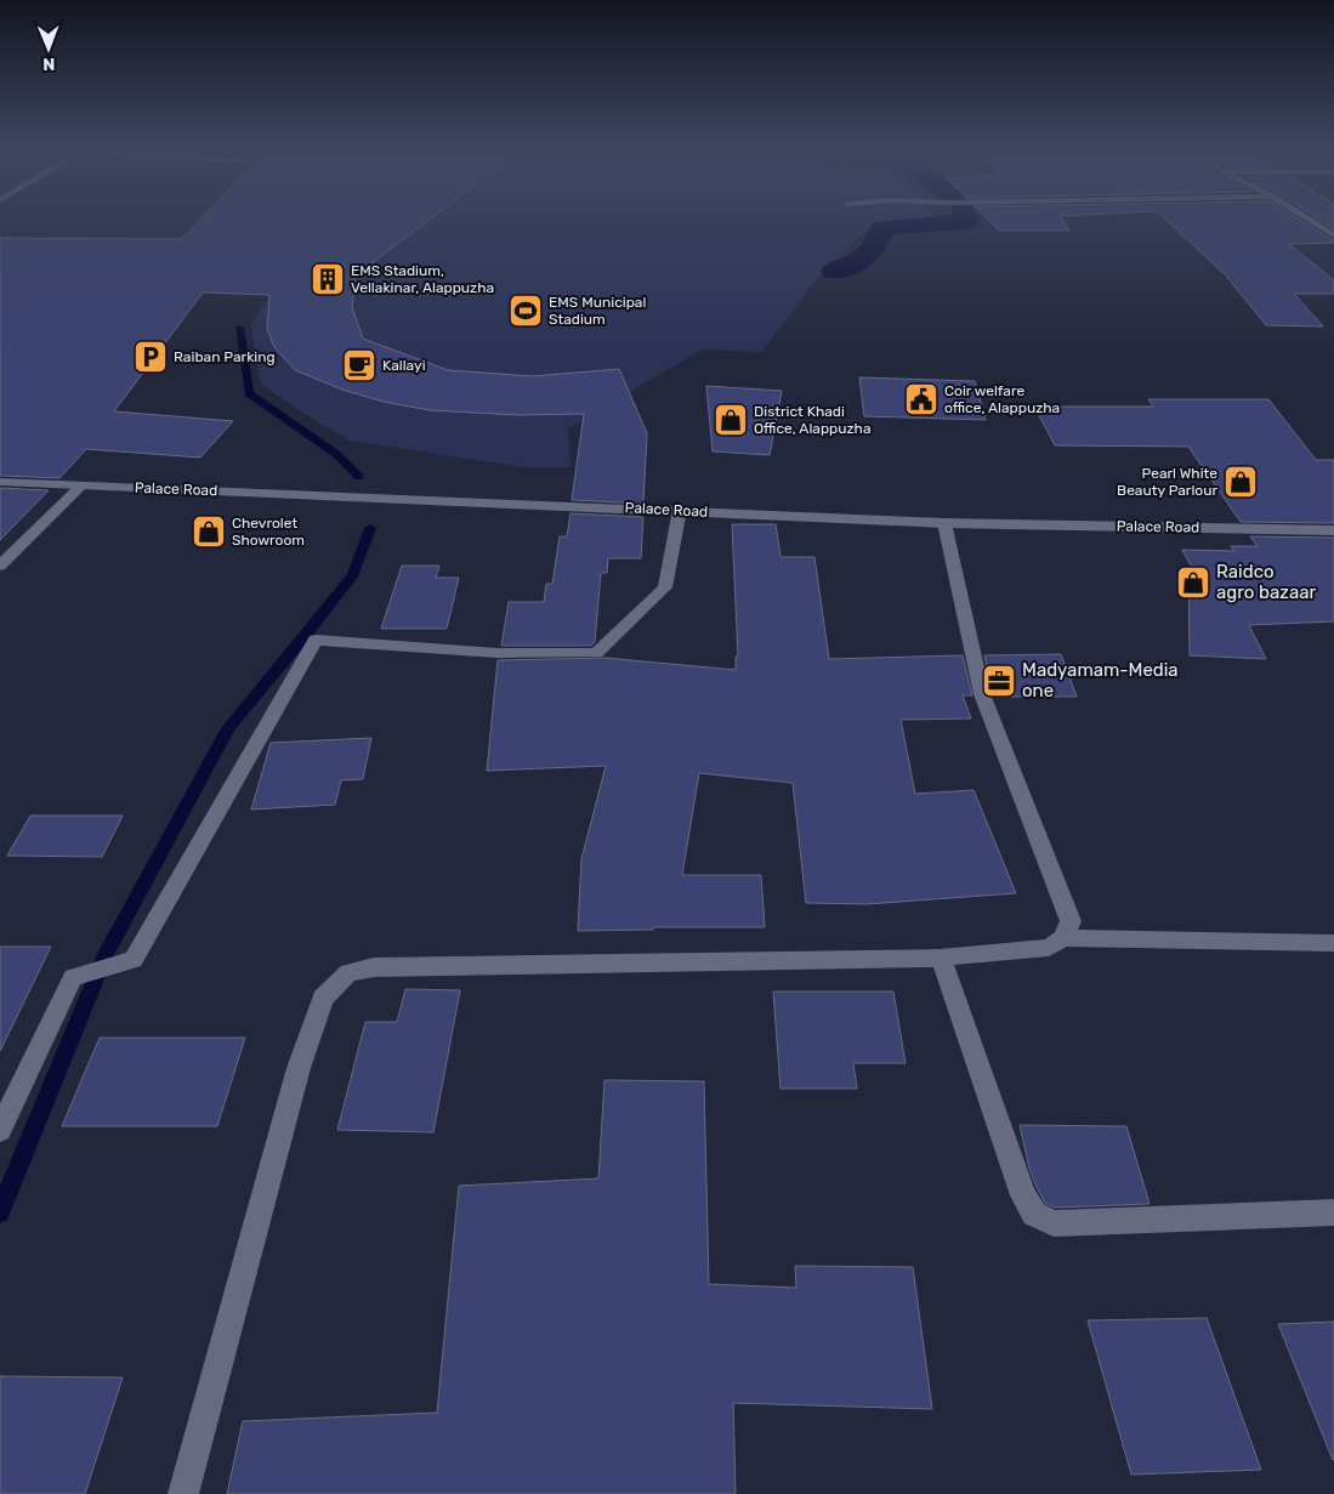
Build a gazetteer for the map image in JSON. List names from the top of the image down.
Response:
{
  "streets": {
    "street": ["Palace Road"]
  },
  "places": {
    "building": ["EMS Stadium, Vellakinar, Alappuzha"],
    "sports": ["EMS Municipal Stadium"],
    "parking": ["Raiban Parking"],
    "cafe": ["Kallayi"],
    "public building": ["Coir welfare office, Alappuzha"],
    "shop": [
      "District Khadi Office, Alappuzha",
      "Pearl White Beauty Parlour",
      "Chevrolet Showroom",
      "Raidco agro bazaar"
    ],
    "office": ["Madyamam-Media one"]
  },
  "north": "bottom"
}
